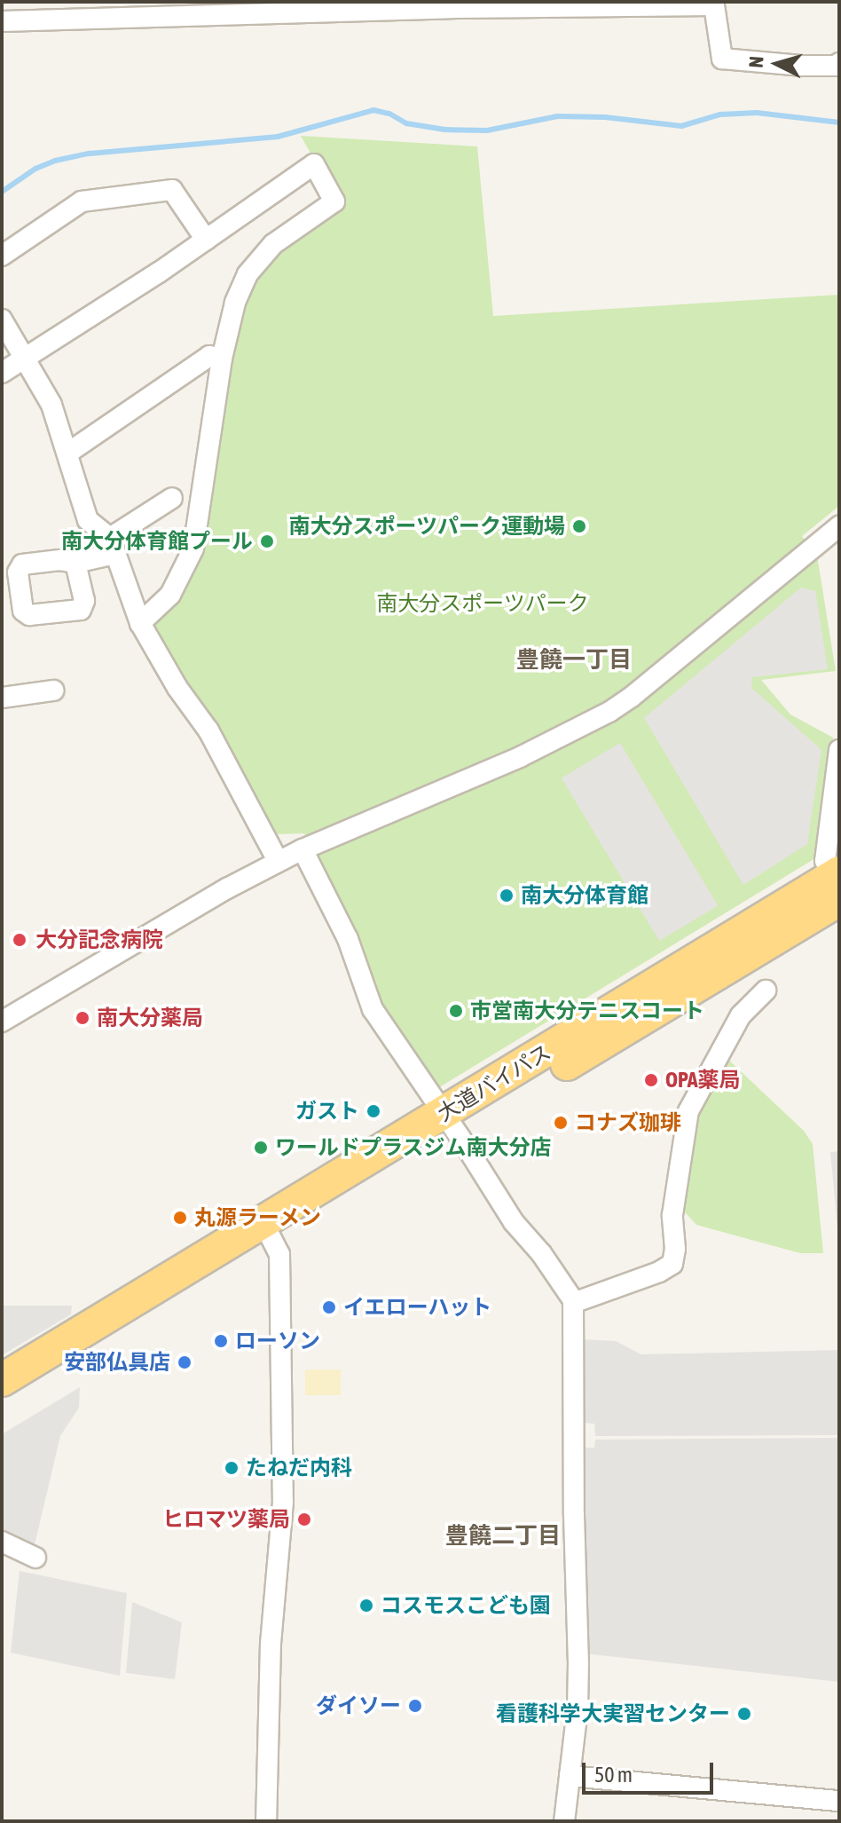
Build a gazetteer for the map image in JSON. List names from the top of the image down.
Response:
{
  "streets": {
    "highway": ["大道バイパス"]
  },
  "districts": ["豊饒一丁目", "豊饒二丁目"],
  "parks": ["南大分スポーツパーク"],
  "places": [
    "南大分スポーツパーク運動場",
    "南大分体育館プール",
    "南大分体育館",
    "大分記念病院",
    "市営南大分テニスコート",
    "南大分薬局",
    "OPA薬局",
    "ガスト",
    "コナズ珈琲",
    "ワールドプラスジム南大分店",
    "丸源ラーメン",
    "イエローハット",
    "ローソン",
    "安部仏具店",
    "たねだ内科",
    "ヒロマツ薬局",
    "コスモスこども園",
    "ダイソー",
    "看護科学大実習センター"
  ],
  "scale_bar": "50 m",
  "north": "left"
}
